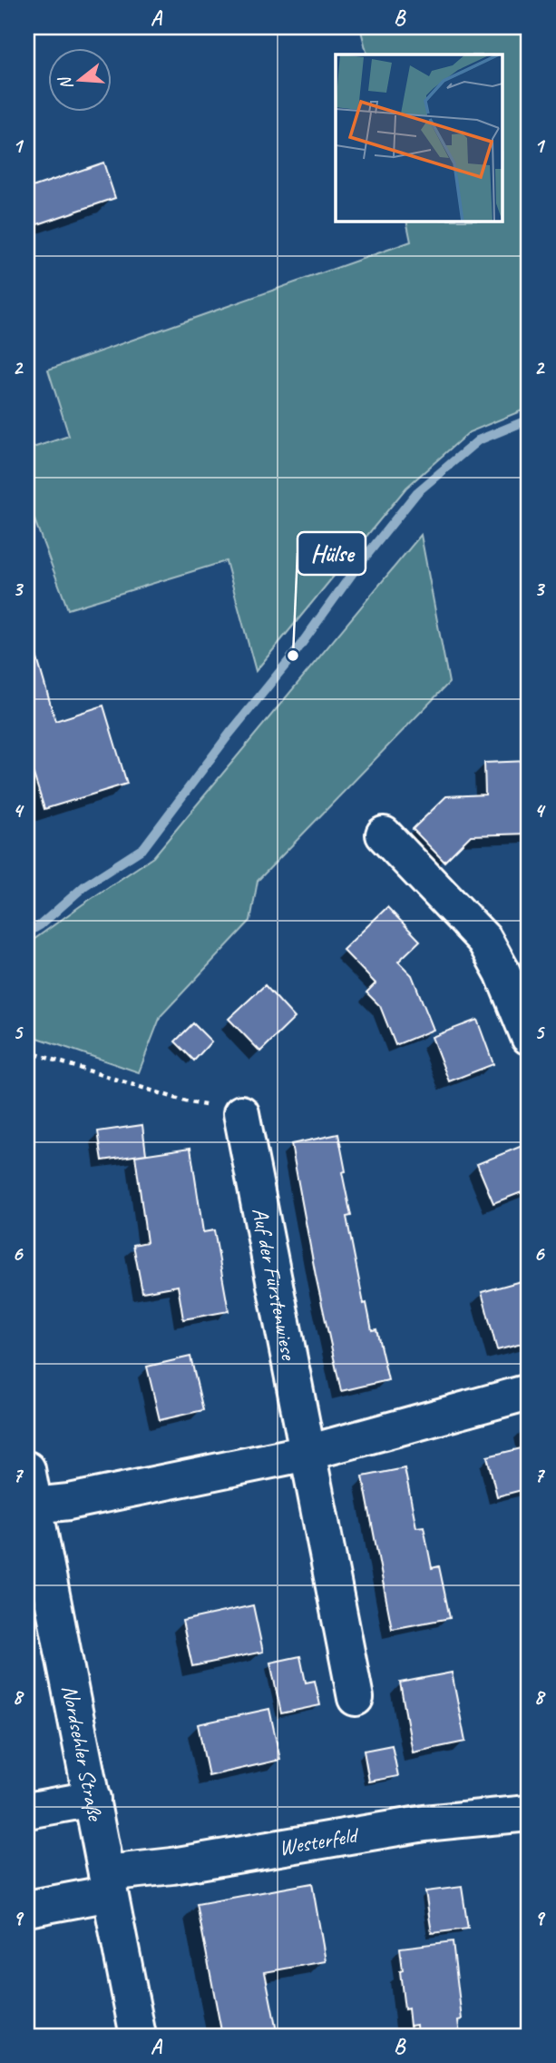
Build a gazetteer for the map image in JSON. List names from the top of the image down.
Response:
{
  "streets": {
    "street": ["Auf der Fürstenwiese", "Nordsehler Straße", "Westerfeld"]
  },
  "crossings": [
    ["Nordsehler Straße", "Westerfeld"]
  ],
  "places": ["Hülse"],
  "north": "left",
  "grid": {
    "columns": ["A", "B"],
    "rows": [
      "1",
      "2",
      "3",
      "4",
      "5",
      "6",
      "7",
      "8",
      "9"
    ]
  }
}
